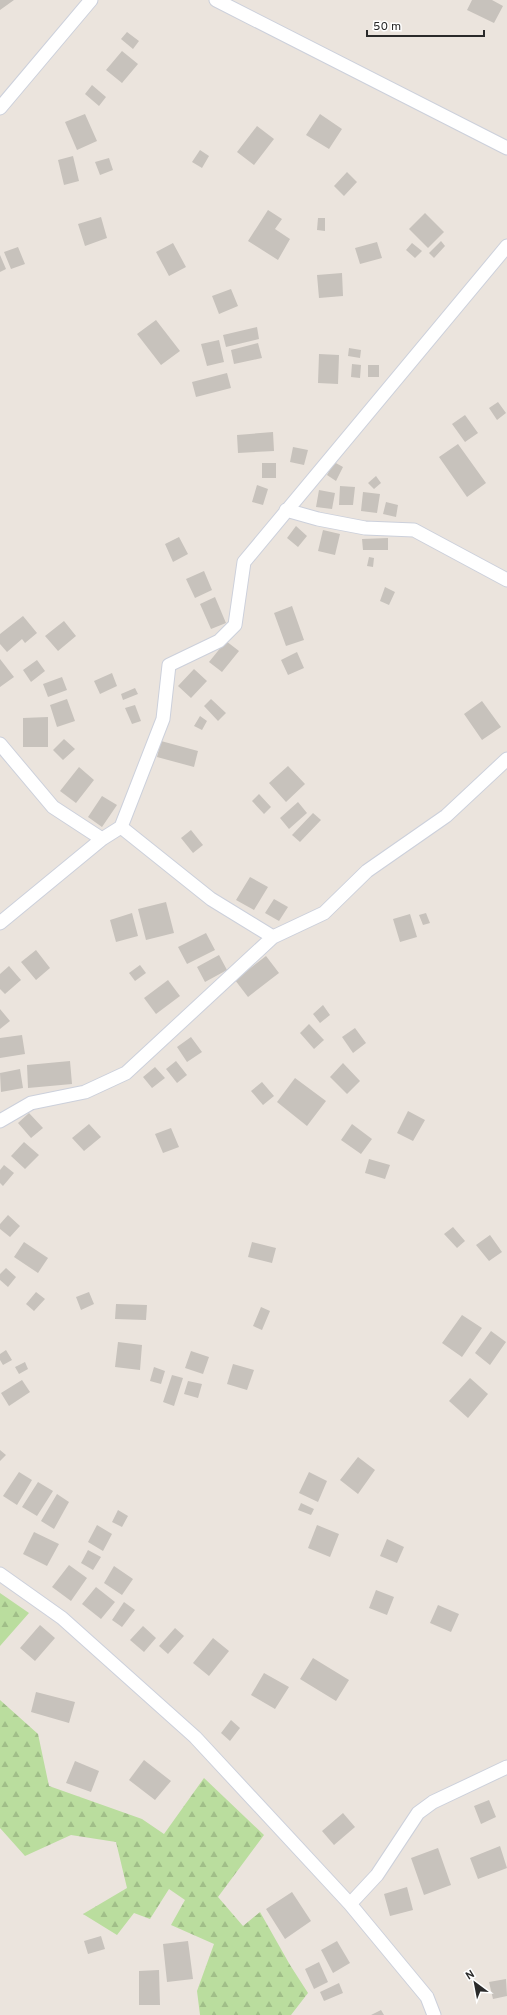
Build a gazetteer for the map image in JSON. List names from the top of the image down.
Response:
{
  "scale_bar": "50 m",
  "north": "top left"
}
